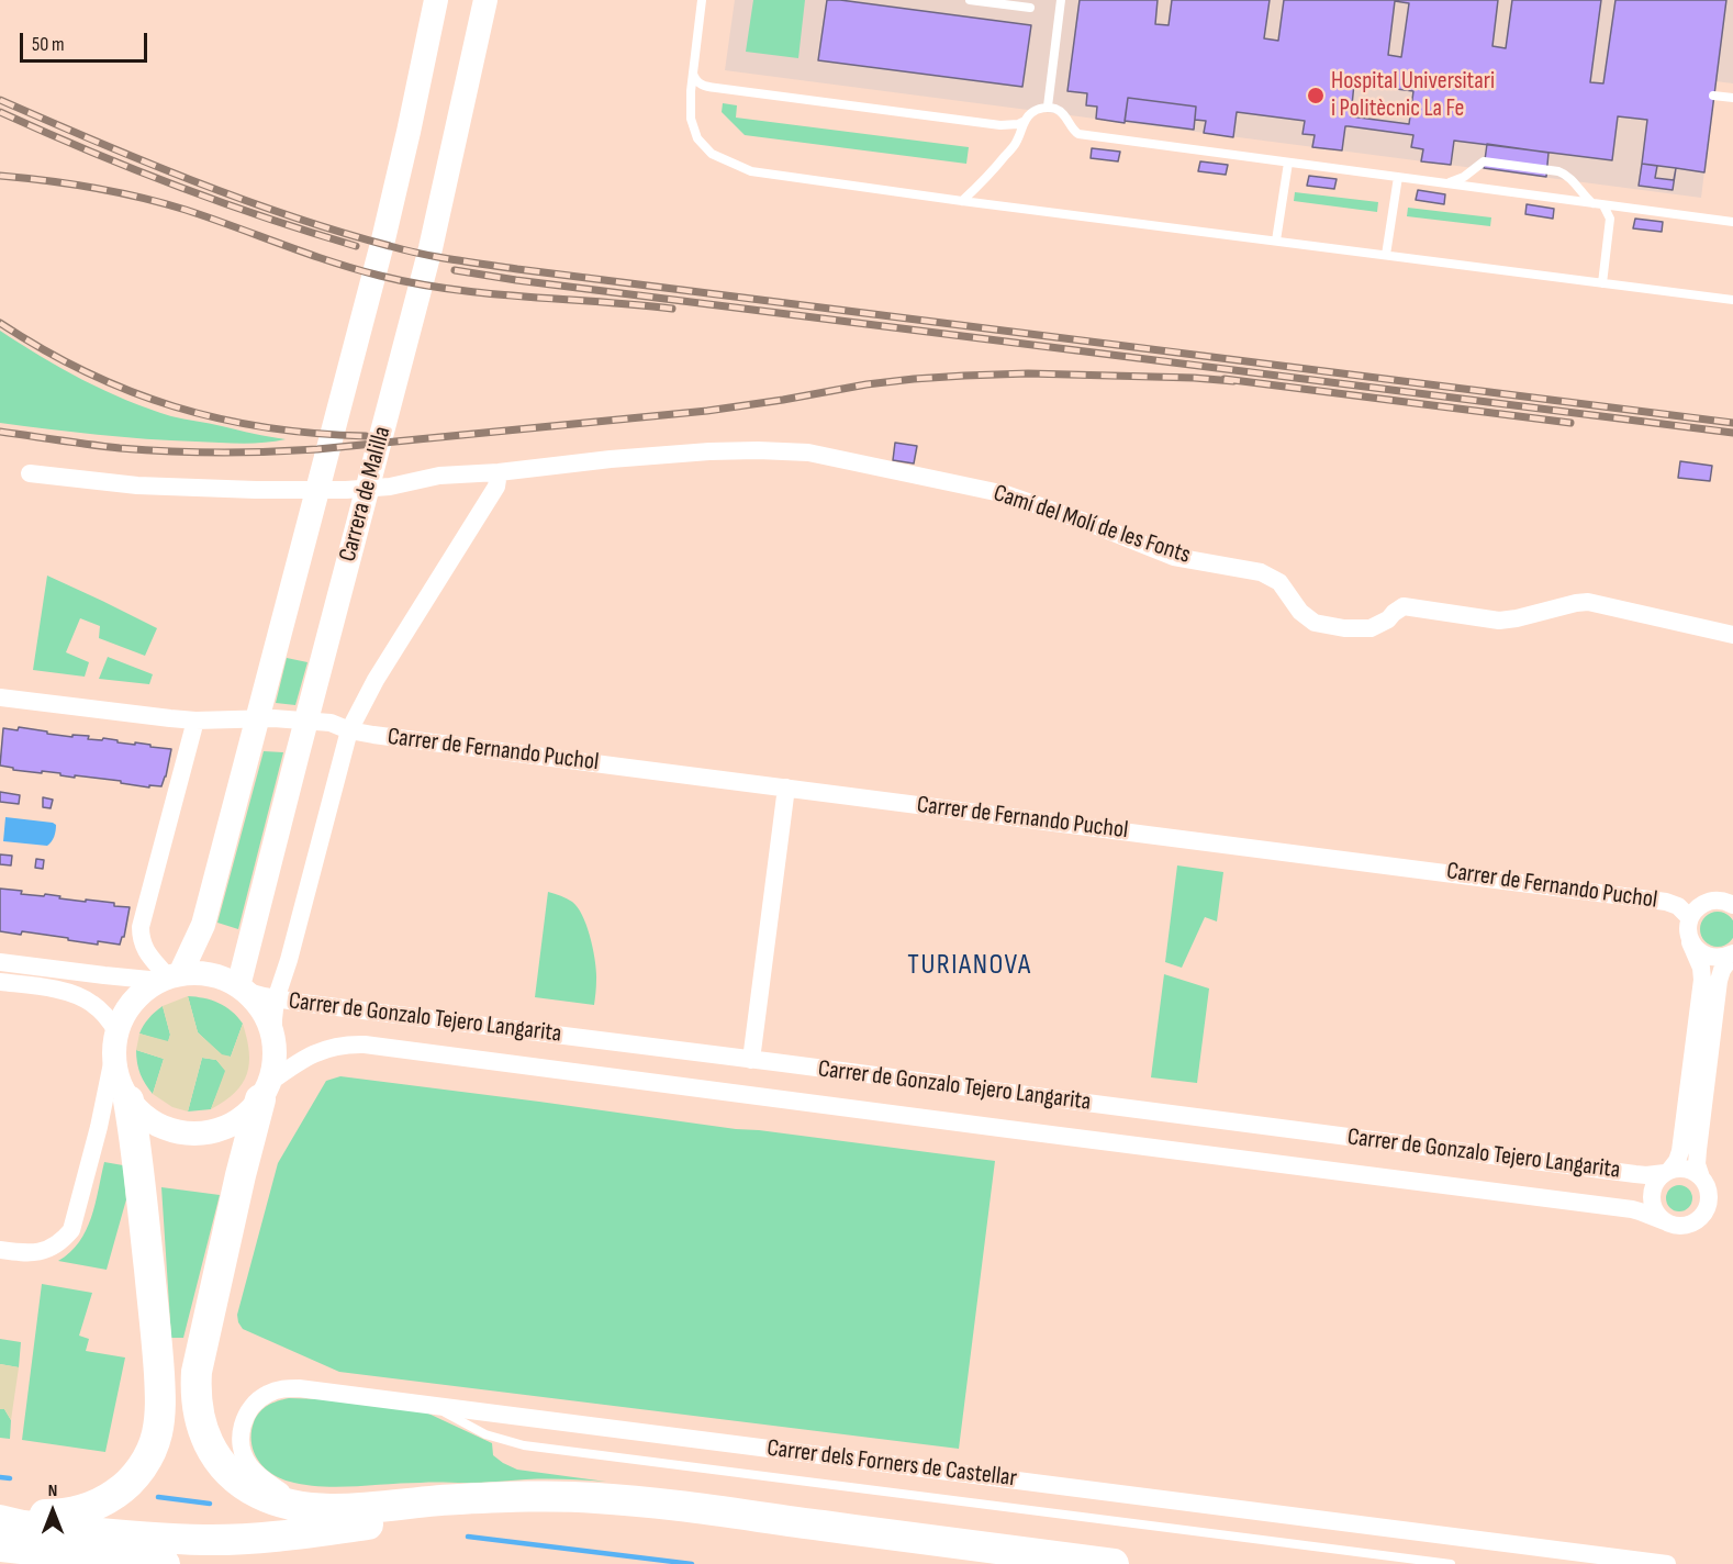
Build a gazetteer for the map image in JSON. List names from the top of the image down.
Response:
{
  "streets": {
    "street": [
      "Carrera de Malilla",
      "Camí del Molí de les Fonts",
      "Carrer de Fernando Puchol",
      "Carrer de Gonzalo Tejero Langarita",
      "Carrer dels Forners de Castellar"
    ]
  },
  "crossings": [
    ["Carrera de Malilla", "Carrer de Gonzalo Tejero Langarita"]
  ],
  "districts": ["TURIANOVA"],
  "places": ["Hospital Universitari i Politècnic La Fe"],
  "scale_bar": "50 m",
  "north": "top"
}
